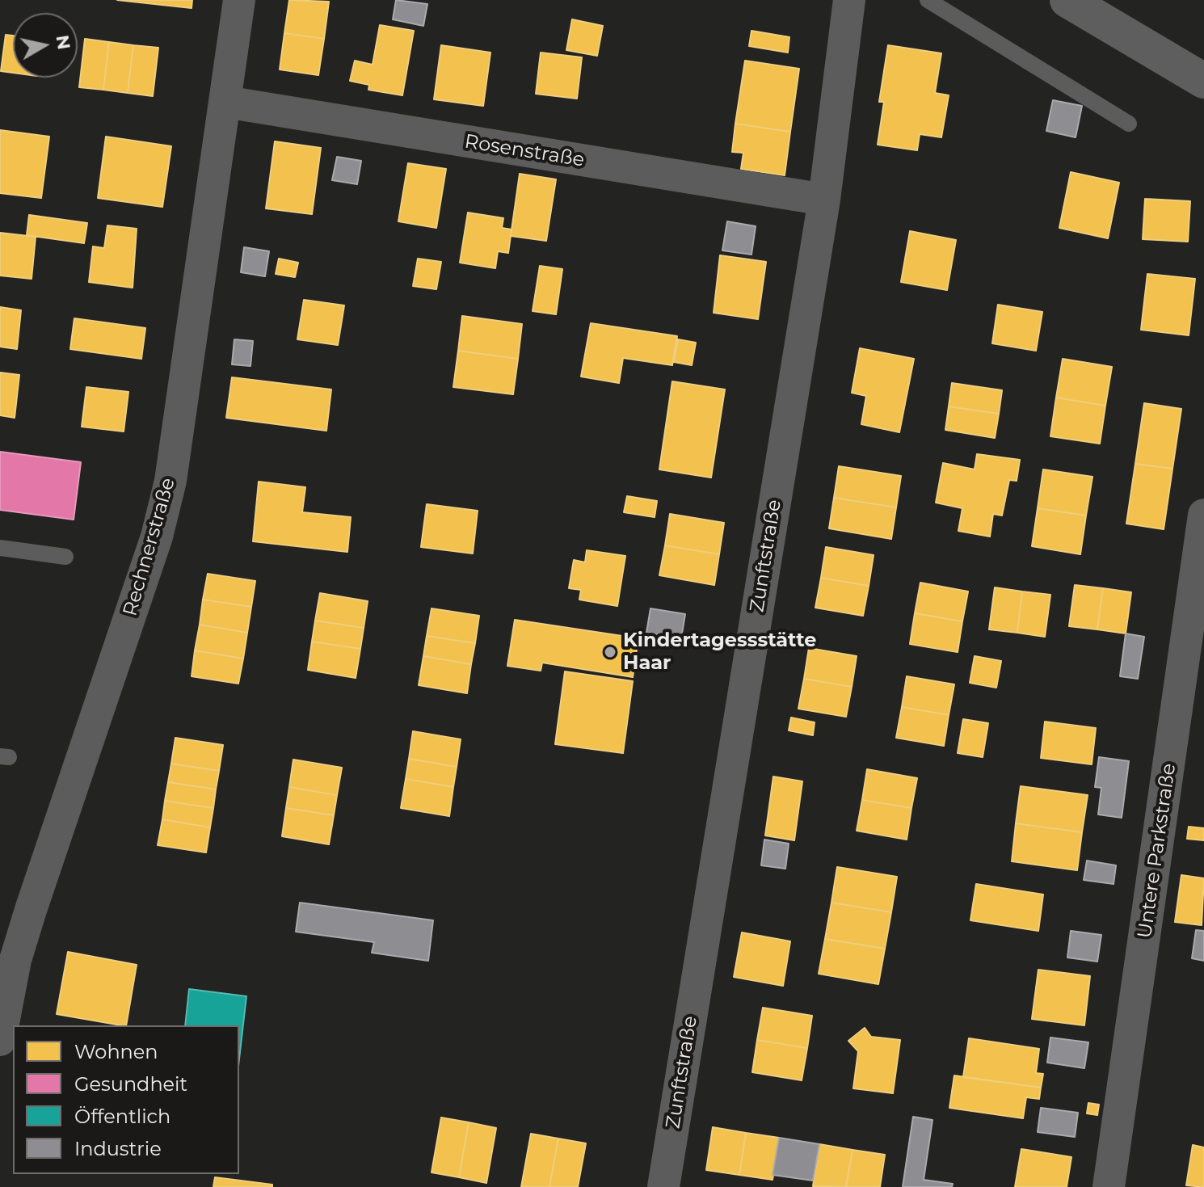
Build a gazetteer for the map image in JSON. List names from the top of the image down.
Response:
{
  "streets": {
    "street": [
      "Rosenstraße",
      "Rechnerstraße",
      "Zunftstraße",
      "Untere Parkstraße"
    ]
  },
  "crossings": [
    ["Rosenstraße", "Rechnerstraße"],
    ["Rosenstraße", "Zunftstraße"]
  ],
  "places": ["Kindertagessstätte Haar"],
  "legend": [
    "Wohnen",
    "Gesundheit",
    "Öffentlich",
    "Industrie"
  ],
  "north": "right"
}
